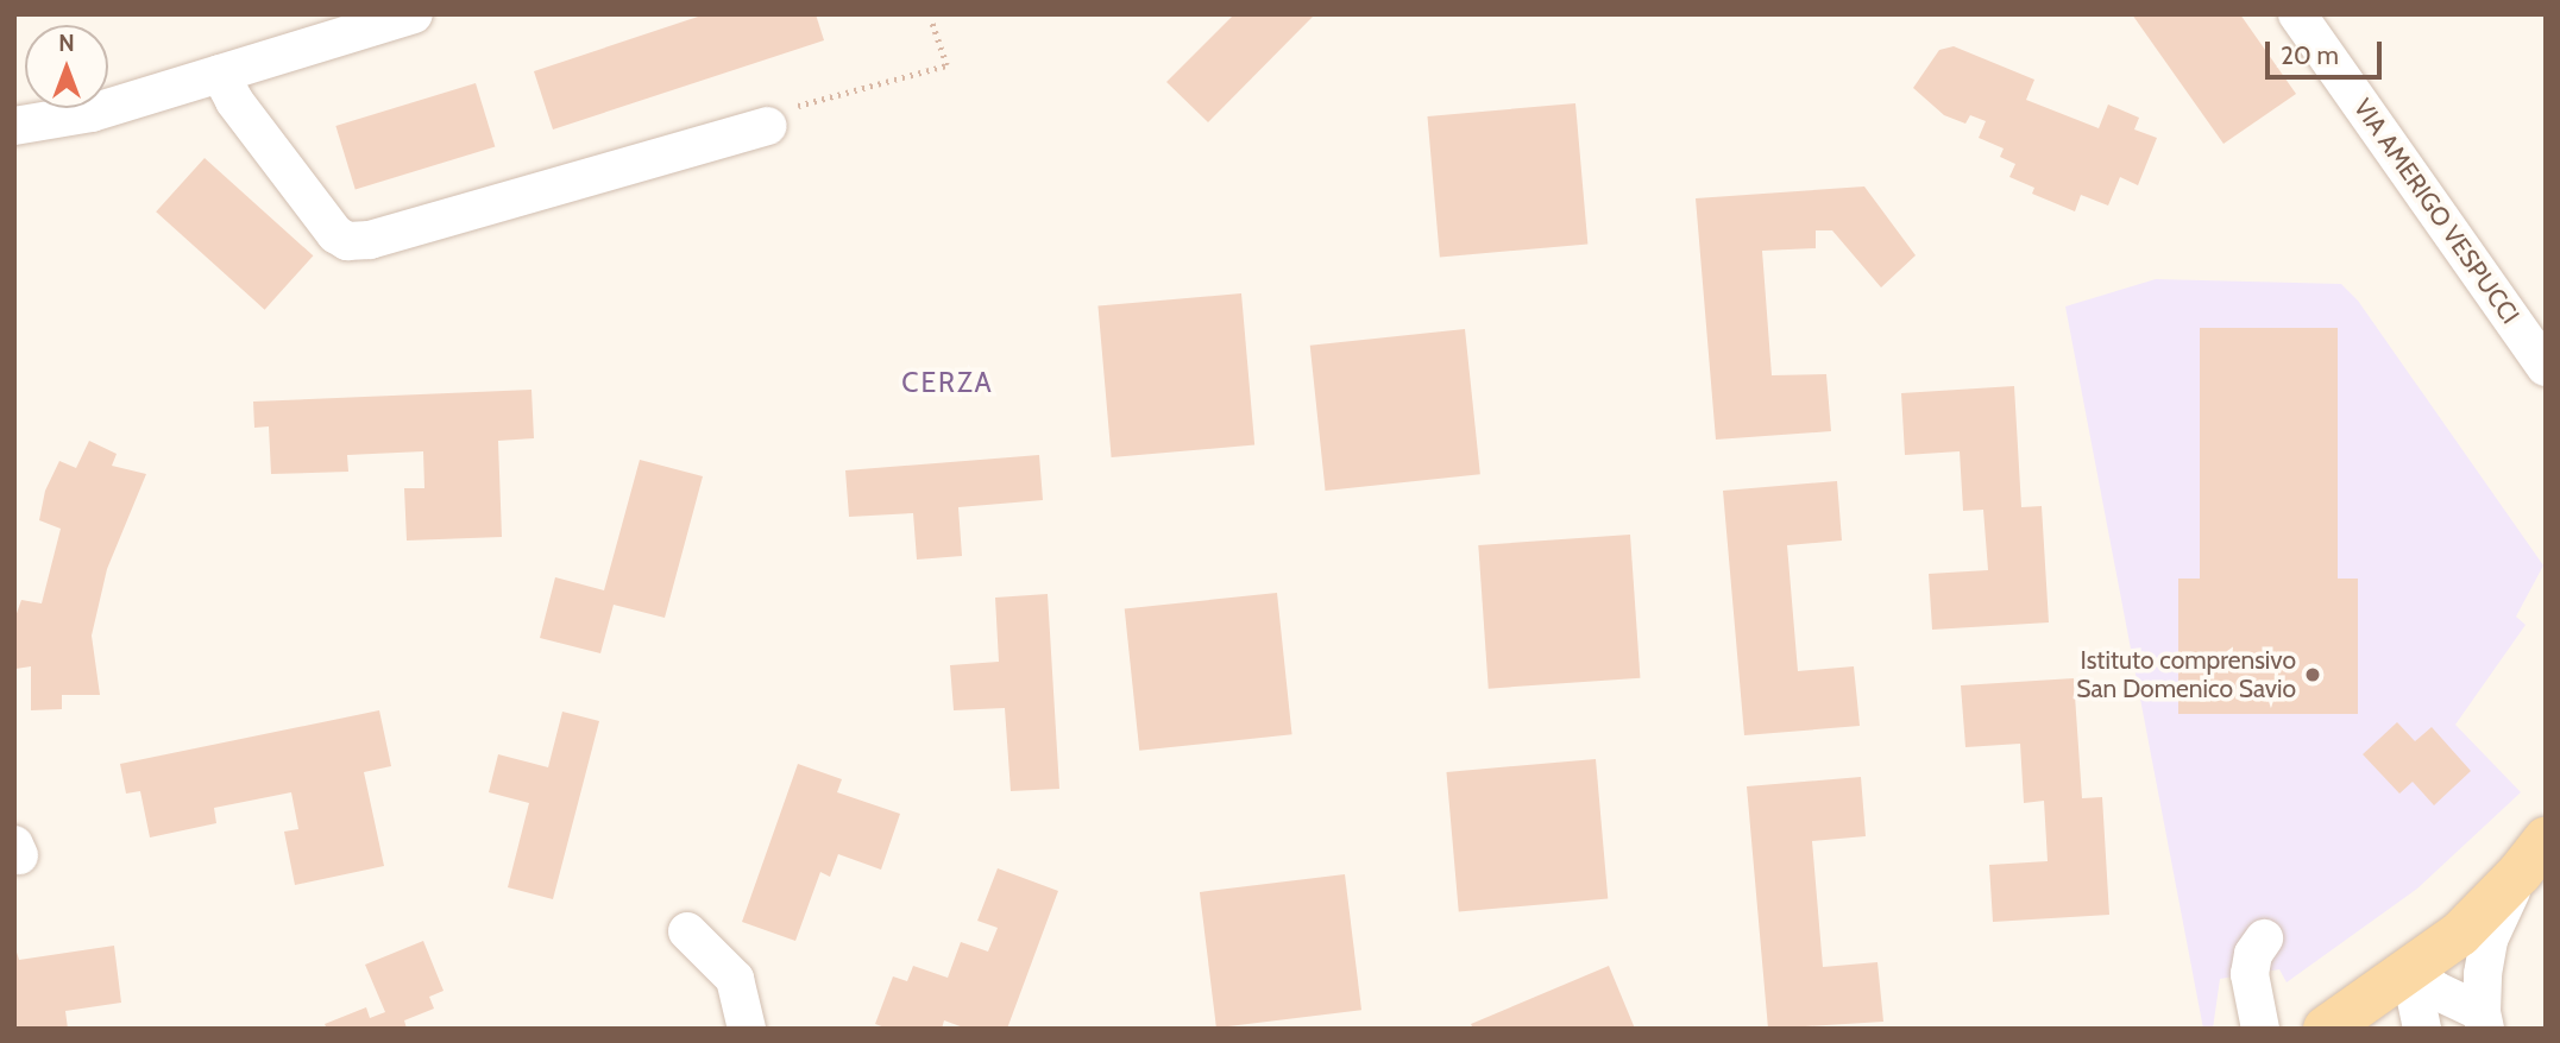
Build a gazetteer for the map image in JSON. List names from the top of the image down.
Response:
{
  "streets": {
    "street": ["VIA AMERIGO VESPUCCI"]
  },
  "districts": ["CERZA"],
  "places": ["Istituto comprensivo San Domenico Savio"],
  "scale_bar": "20 m",
  "north": "top"
}
